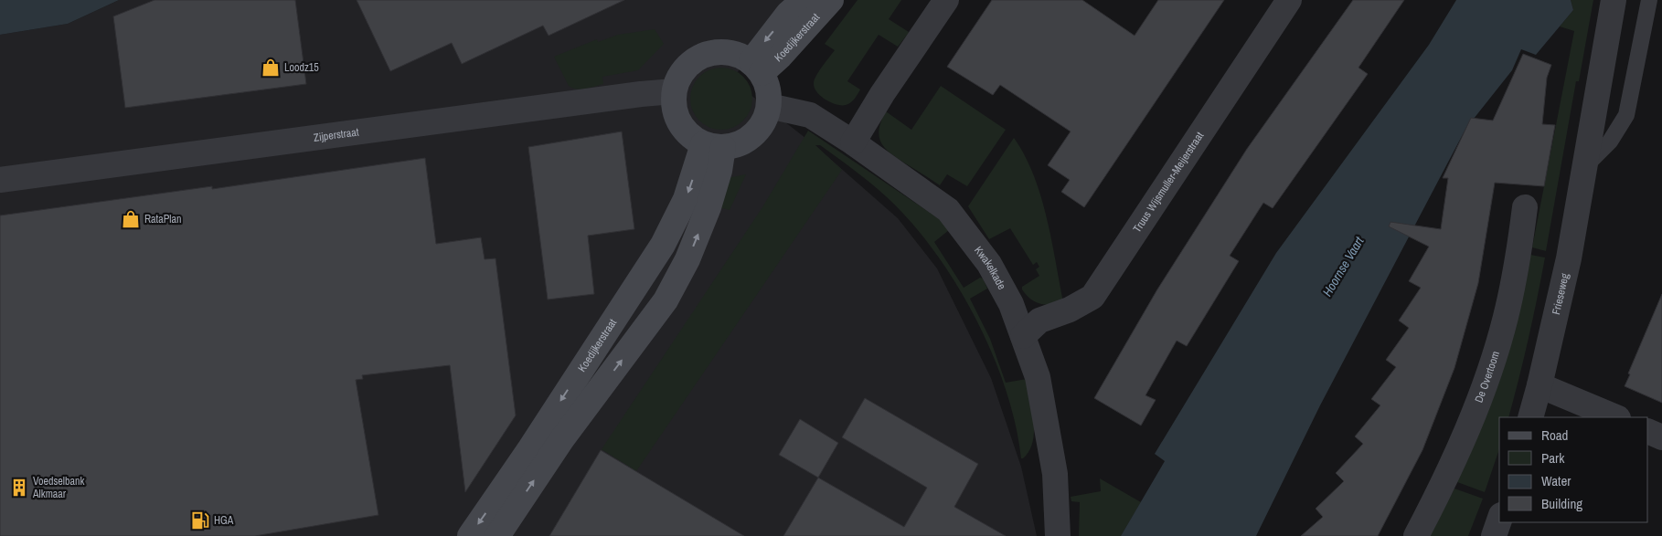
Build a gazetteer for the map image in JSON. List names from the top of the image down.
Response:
{
  "streets": {
    "main road": ["Koedijkerstraat"],
    "street": [
      "Zijperstraat",
      "Truus Wijsmuller-Meijerstraat",
      "Kwakelkade",
      "Frieseweg",
      "De Overtoom"
    ]
  },
  "crossings": [
    ["Koedijkerstraat", "Zijperstraat"],
    ["Koedijkerstraat", "Kwakelkade"],
    ["Zijperstraat", "Kwakelkade"],
    ["Truus Wijsmuller-Meijerstraat", "Kwakelkade"]
  ],
  "water": ["Hoornse Vaart"],
  "places": {
    "shop": ["Loodz15", "RataPlan"],
    "building": ["Voedselbank Alkmaar"],
    "fuel station": ["HGA"]
  },
  "legend": [
    "Road",
    "Park",
    "Water",
    "Building"
  ]
}
